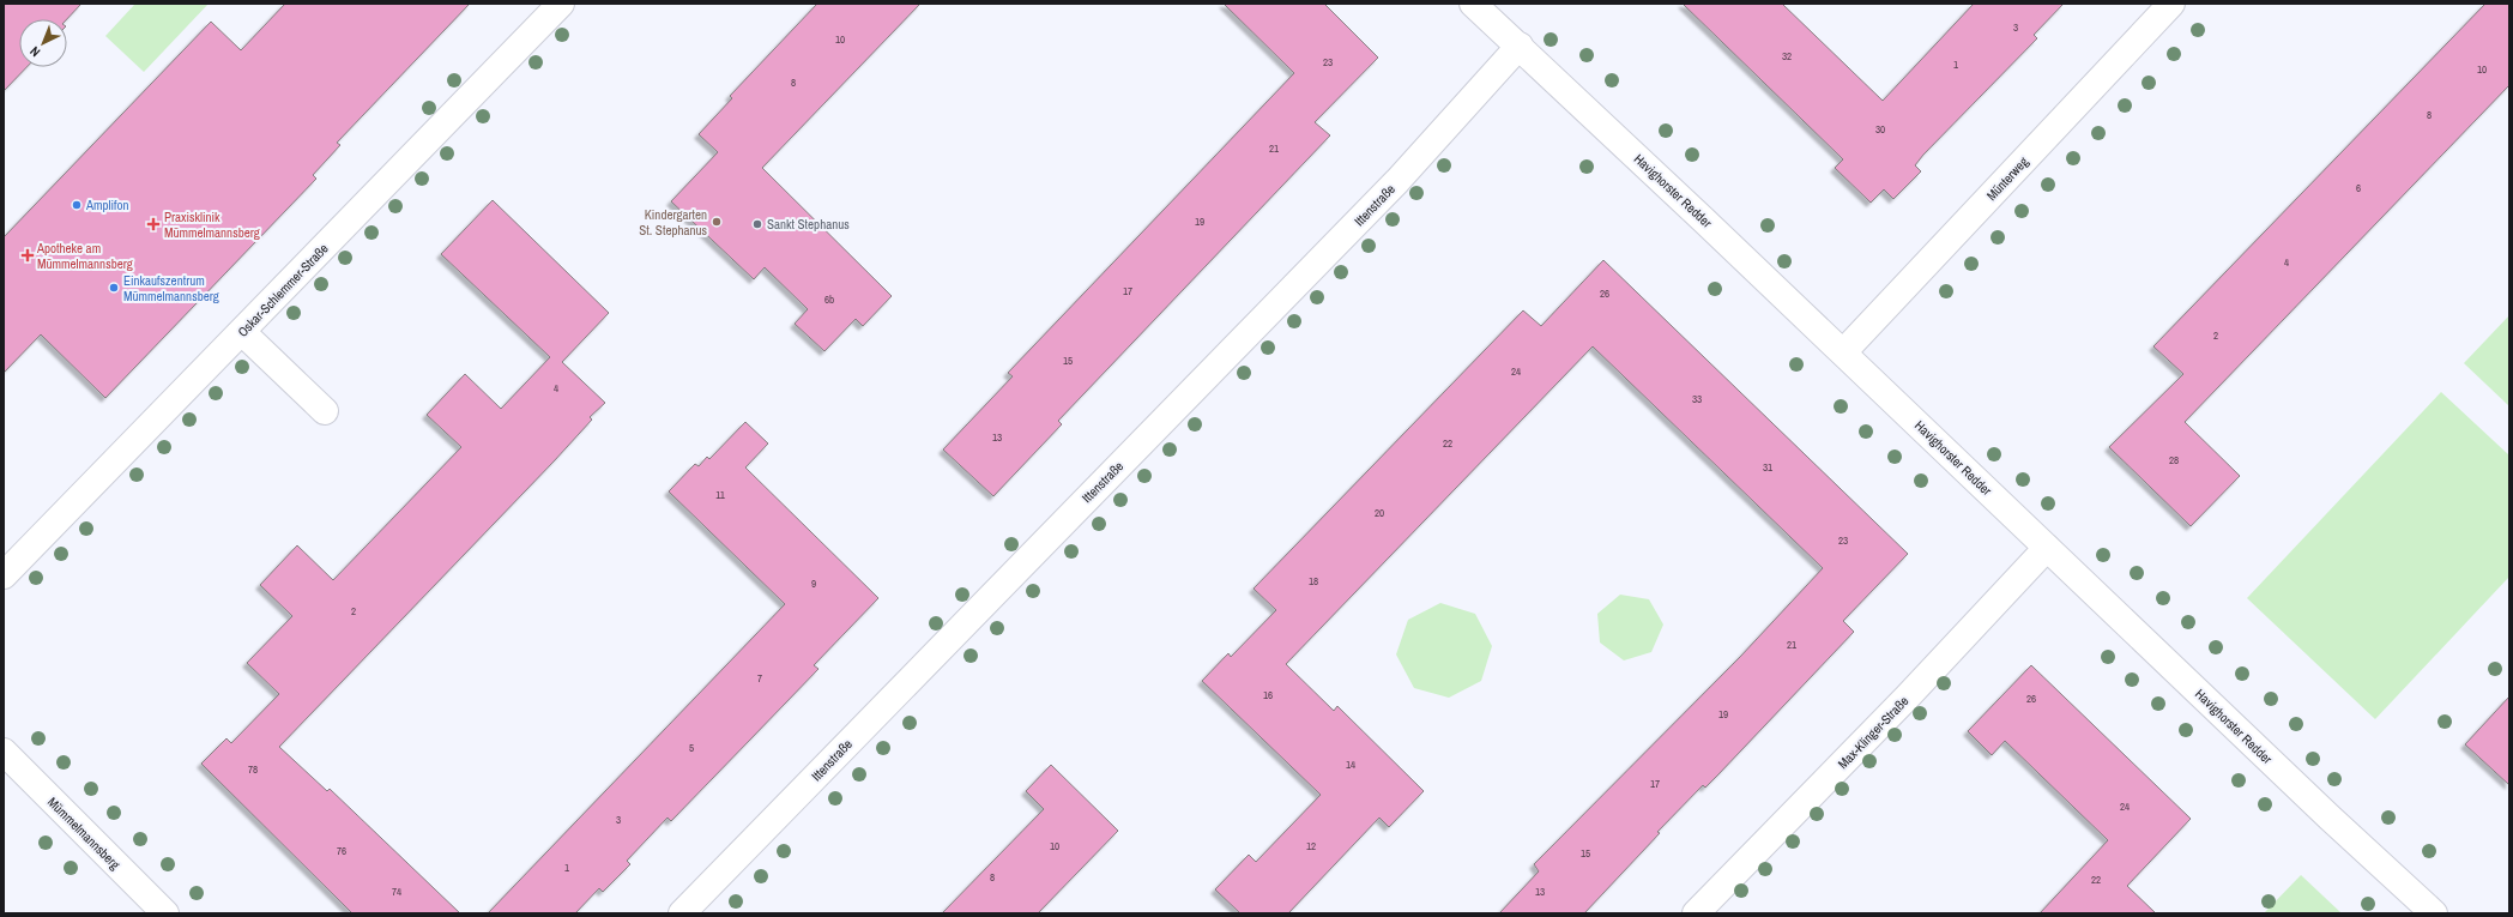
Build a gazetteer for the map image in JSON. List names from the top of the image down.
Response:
{
  "streets": {
    "street": [
      "Münterweg",
      "Havighorster Redder",
      "Ittenstraße",
      "Oskar-Schlemmer-Straße",
      "Max-Klinger-Straße",
      "Mümmelmannsberg"
    ]
  },
  "crossings": [
    ["Münterweg", "Havighorster Redder"],
    ["Havighorster Redder", "Ittenstraße"],
    ["Havighorster Redder", "Max-Klinger-Straße"]
  ],
  "places": {
    "other": [
      "Amplifon",
      "Kindergarten St. Stephanus",
      "Sankt Stephanus",
      "Einkaufszentrum Mümmelmannsberg"
    ],
    "health": ["Praxisklinik Mümmelmannsberg", "Apotheke am Mümmelmannsberg"]
  },
  "house_numbers": [
    "3",
    "10",
    "32",
    "23",
    "1",
    "10",
    "8",
    "8",
    "30",
    "21",
    "6",
    "19",
    "4",
    "17",
    "26",
    "6b",
    "2",
    "15",
    "24",
    "4",
    "33",
    "13",
    "22",
    "28",
    "31",
    "11",
    "20",
    "23",
    "18",
    "9",
    "2",
    "21",
    "7",
    "16",
    "26",
    "19",
    "5",
    "14",
    "78",
    "17",
    "24",
    "3",
    "10",
    "12",
    "76",
    "15",
    "1",
    "8",
    "22",
    "74",
    "13"
  ],
  "north": "bottom left"
}
